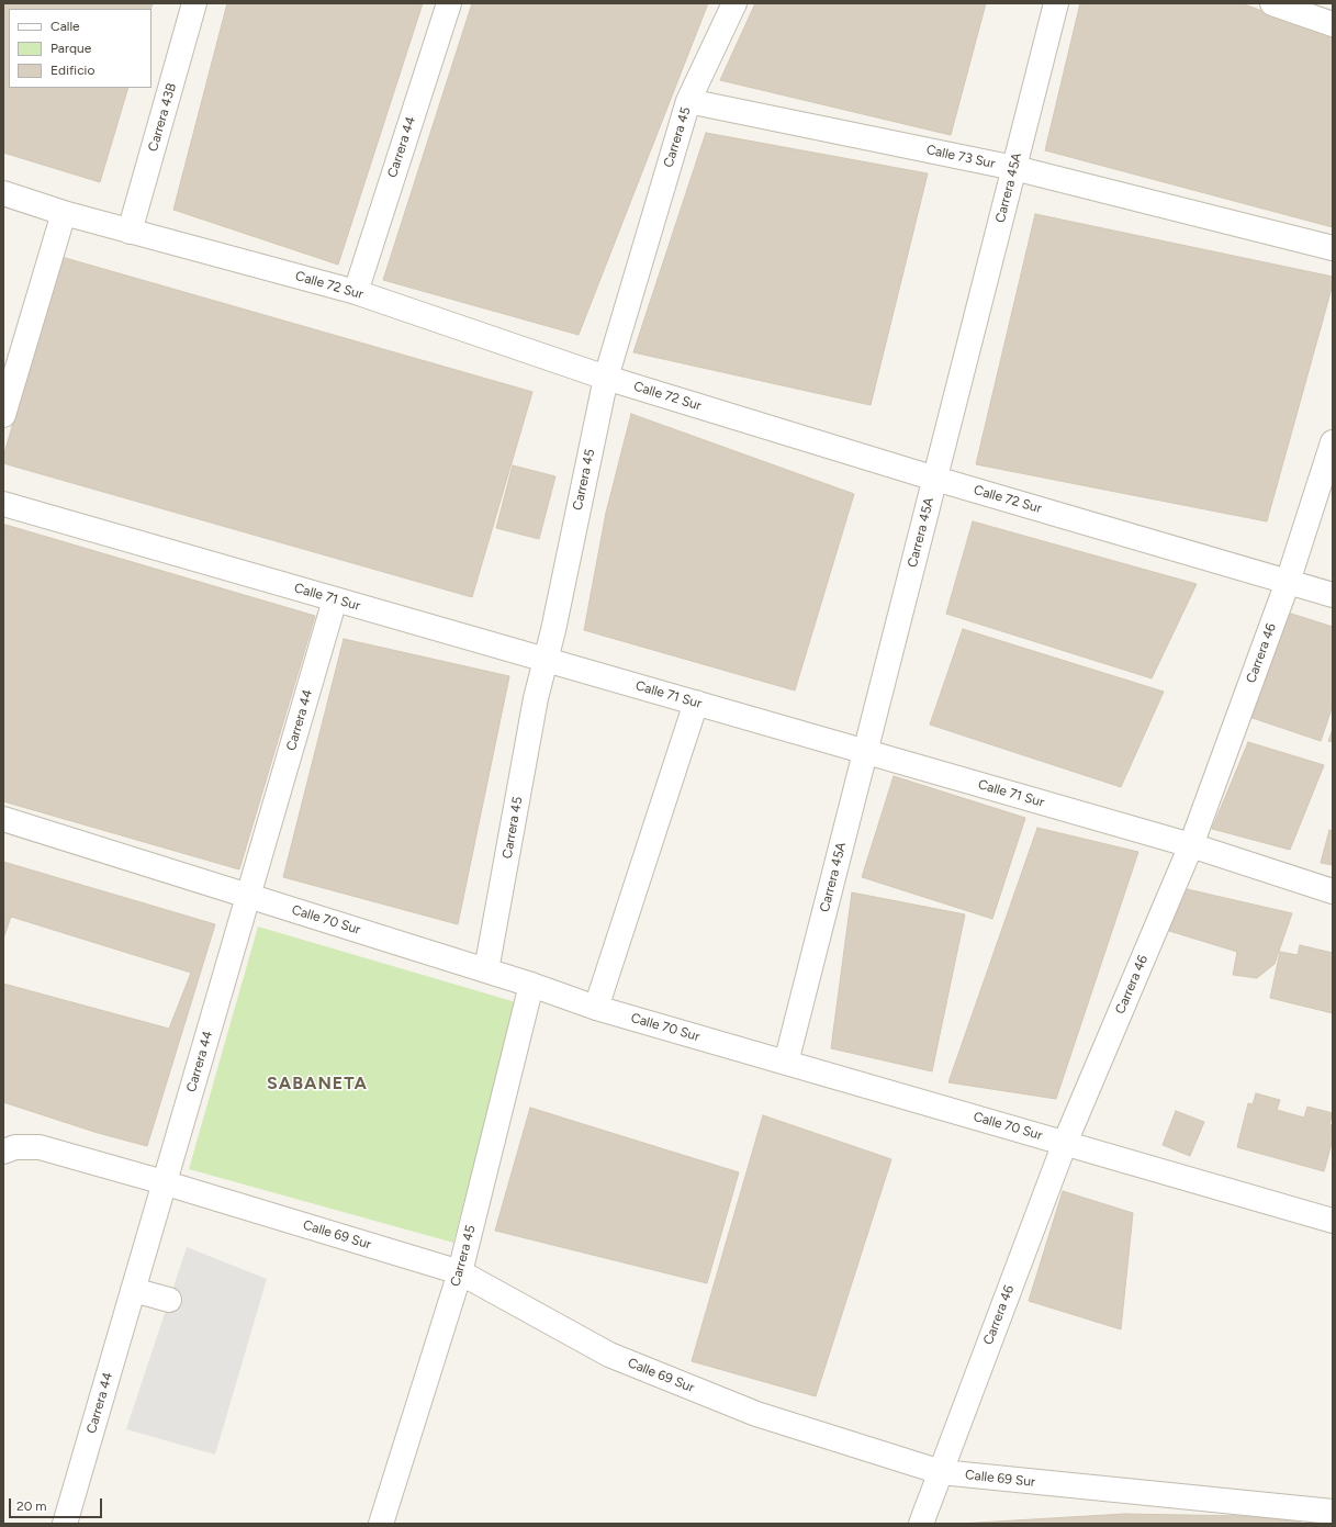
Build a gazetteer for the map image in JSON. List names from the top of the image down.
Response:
{
  "streets": {
    "street": [
      "Carrera 43B",
      "Carrera 45",
      "Carrera 44",
      "Calle 73 Sur",
      "Carrera 45A",
      "Calle 72 Sur",
      "Calle 71 Sur",
      "Carrera 46",
      "Calle 70 Sur",
      "Calle 69 Sur"
    ]
  },
  "crossings": [
    ["Carrera 43B", "Calle 72 Sur"],
    ["Carrera 45", "Calle 73 Sur"],
    ["Carrera 45", "Calle 72 Sur"],
    ["Carrera 45", "Calle 71 Sur"],
    ["Carrera 45", "Calle 70 Sur"],
    ["Carrera 45", "Calle 69 Sur"],
    ["Carrera 44", "Calle 72 Sur"],
    ["Carrera 44", "Calle 71 Sur"],
    ["Carrera 44", "Calle 70 Sur"],
    ["Carrera 44", "Calle 69 Sur"],
    ["Calle 73 Sur", "Carrera 45A"],
    ["Carrera 45A", "Calle 72 Sur"],
    ["Carrera 45A", "Calle 71 Sur"],
    ["Carrera 45A", "Calle 70 Sur"],
    ["Calle 72 Sur", "Carrera 46"],
    ["Calle 71 Sur", "Carrera 46"],
    ["Carrera 46", "Calle 70 Sur"],
    ["Carrera 46", "Calle 69 Sur"]
  ],
  "districts": ["SABANETA"],
  "legend": ["Calle", "Parque", "Edificio"],
  "scale_bar": "20 m"
}
